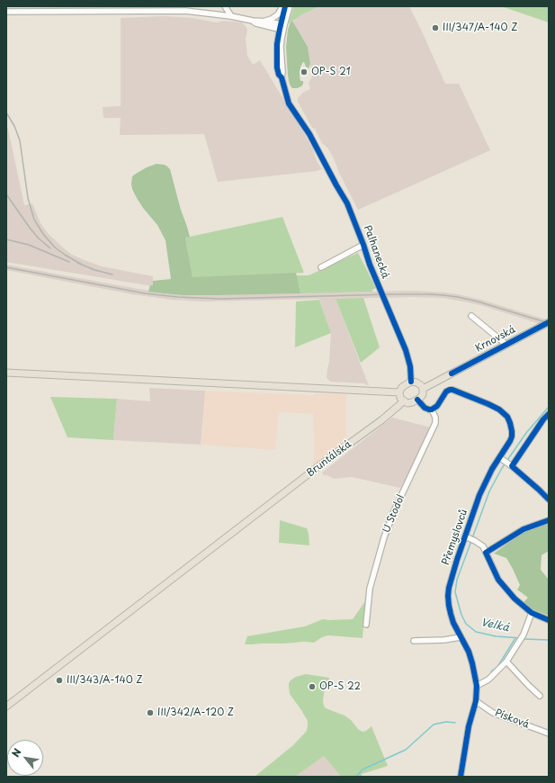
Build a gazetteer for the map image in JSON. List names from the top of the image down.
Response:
{
  "streets": {
    "main road": ["Krnovská", "Bruntálská"],
    "street": [
      "Palhanecká",
      "U Stodol",
      "Přemyslovců",
      "Písková"
    ]
  },
  "crossings": [
    ["Palhanecká", "Krnovská"],
    ["Palhanecká", "Bruntálská"],
    ["Krnovská", "Bruntálská"],
    ["U Stodol", "Přemyslovců"],
    ["Přemyslovců", "Písková"]
  ],
  "water": ["Velká"],
  "places": [
    "III/347/A-140 Z",
    "OP-S 21",
    "III/343/A-140 Z",
    "OP-S 22",
    "III/342/A-120 Z"
  ],
  "north": "top left"
}
